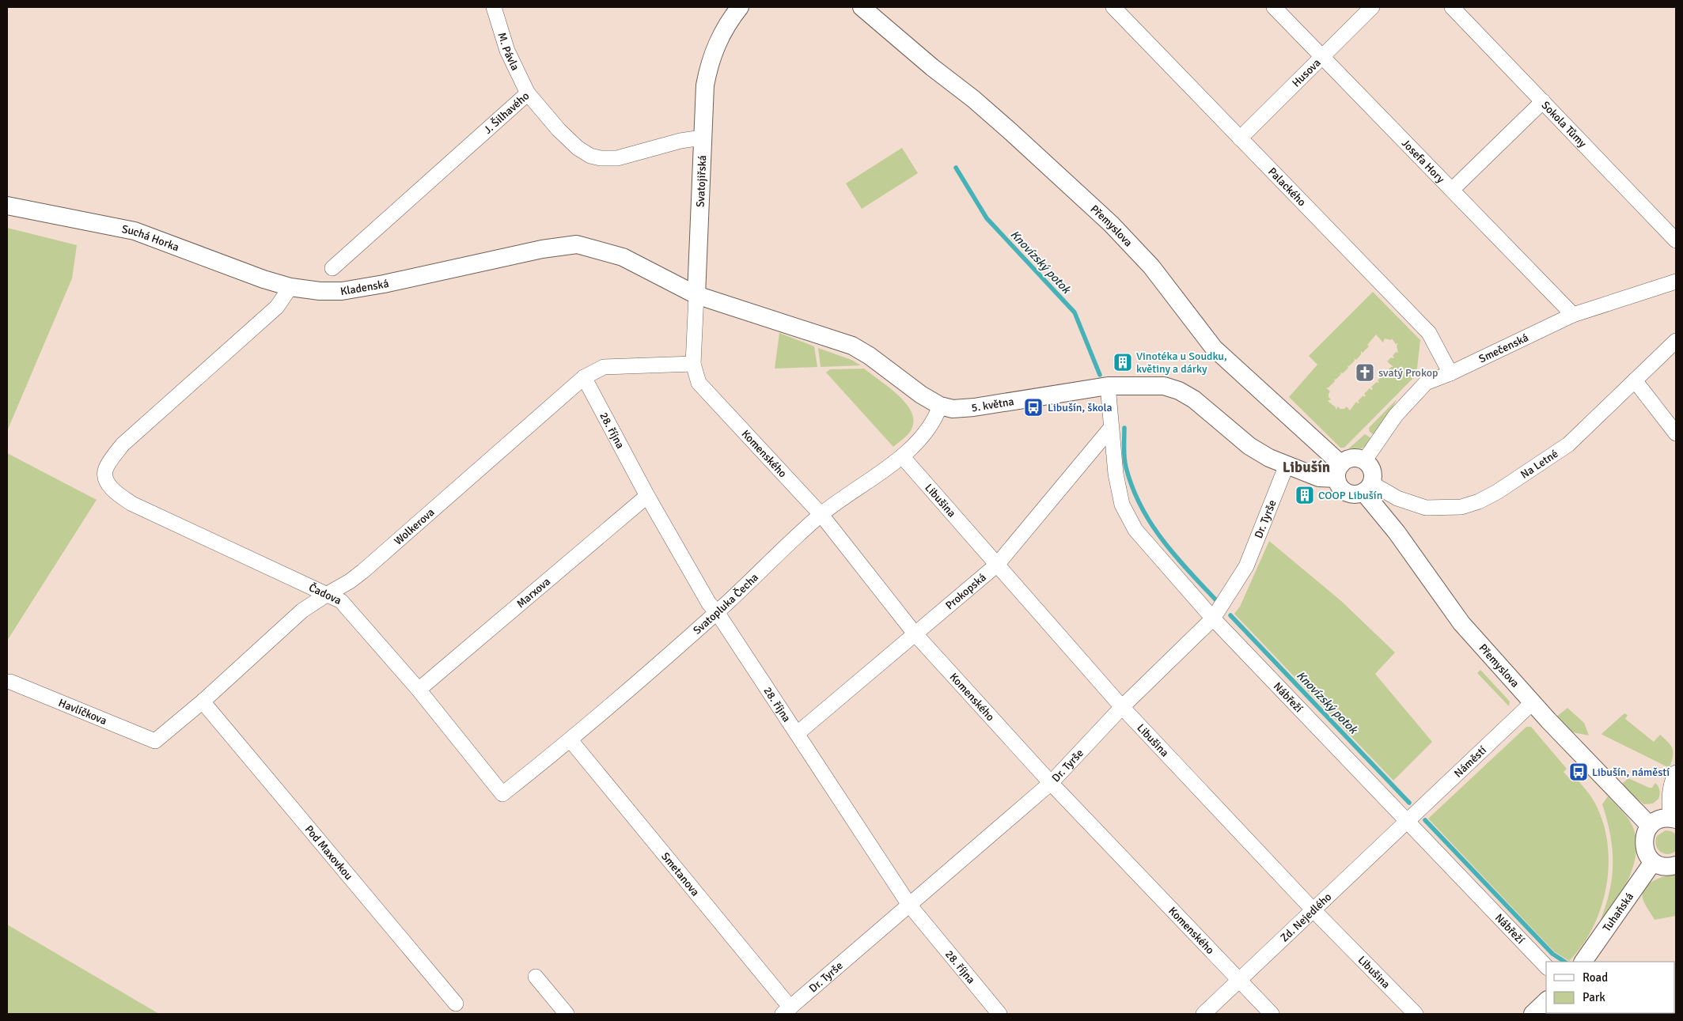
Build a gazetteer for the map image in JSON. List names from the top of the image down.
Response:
{
  "streets": {
    "street": [
      "M. Pávla",
      "Husova",
      "J. Šilhavého",
      "Sokola Tůmy",
      "Josefa Hory",
      "Svatojiřská",
      "Palackého",
      "Přemyslova",
      "Suchá Horka",
      "Kladenská",
      "Smečenská",
      "5. května",
      "28. října",
      "Komenského",
      "Na Letné",
      "Libušina",
      "Dr. Tyrše",
      "Wolkerova",
      "Prokopská",
      "Marxova",
      "Čadova",
      "Svatopluka Čecha",
      "Nábřeží",
      "Havlíčkova",
      "Náměstí",
      "Pod Maxovkou",
      "Smetanova",
      "Tuhaňská",
      "Zd. Nejedlého"
    ]
  },
  "crossings": [
    ["M. Pávla", "J. Šilhavého"],
    ["Husova", "Josefa Hory"],
    ["Husova", "Palackého"],
    ["J. Šilhavého", "Svatojiřská"],
    ["Josefa Hory", "Smečenská"],
    ["Svatojiřská", "Kladenská"],
    ["Svatojiřská", "5. května"],
    ["Svatojiřská", "Komenského"],
    ["Svatojiřská", "Wolkerova"],
    ["Palackého", "Smečenská"],
    ["Přemyslova", "Smečenská"],
    ["Přemyslova", "5. května"],
    ["Přemyslova", "Na Letné"],
    ["Přemyslova", "Náměstí"],
    ["Suchá Horka", "Kladenská"],
    ["Suchá Horka", "Čadova"],
    ["Kladenská", "5. května"],
    ["Kladenská", "Čadova"],
    ["Smečenská", "5. května"],
    ["Smečenská", "Na Letné"],
    ["5. května", "Na Letné"],
    ["5. května", "Dr. Tyrše"],
    ["5. května", "Svatopluka Čecha"],
    ["5. května", "Nábřeží"],
    ["28. října", "Dr. Tyrše"],
    ["28. října", "Wolkerova"],
    ["28. října", "Prokopská"],
    ["28. října", "Marxova"],
    ["28. října", "Svatopluka Čecha"],
    ["Komenského", "Dr. Tyrše"],
    ["Komenského", "Wolkerova"],
    ["Komenského", "Prokopská"],
    ["Komenského", "Svatopluka Čecha"],
    ["Komenského", "Zd. Nejedlého"],
    ["Libušina", "Dr. Tyrše"],
    ["Libušina", "Prokopská"],
    ["Libušina", "Svatopluka Čecha"],
    ["Libušina", "Zd. Nejedlého"],
    ["Dr. Tyrše", "Nábřeží"],
    ["Dr. Tyrše", "Smetanova"],
    ["Wolkerova", "Čadova"],
    ["Wolkerova", "Havlíčkova"],
    ["Wolkerova", "Pod Maxovkou"],
    ["Prokopská", "Nábřeží"],
    ["Marxova", "Čadova"],
    ["Čadova", "Svatopluka Čecha"],
    ["Svatopluka Čecha", "Smetanova"],
    ["Nábřeží", "Náměstí"],
    ["Nábřeží", "Zd. Nejedlého"],
    ["Náměstí", "Zd. Nejedlého"]
  ],
  "districts": ["Libušín"],
  "water": ["Knovízský potok"],
  "places": {
    "building": ["Vinotéka u Soudku, květiny a dárky", "COOP Libušín"],
    "church": ["svatý Prokop"],
    "bus stop": ["Libušín, škola", "Libušín, náměstí"]
  },
  "legend": ["Road", "Park"]
}
